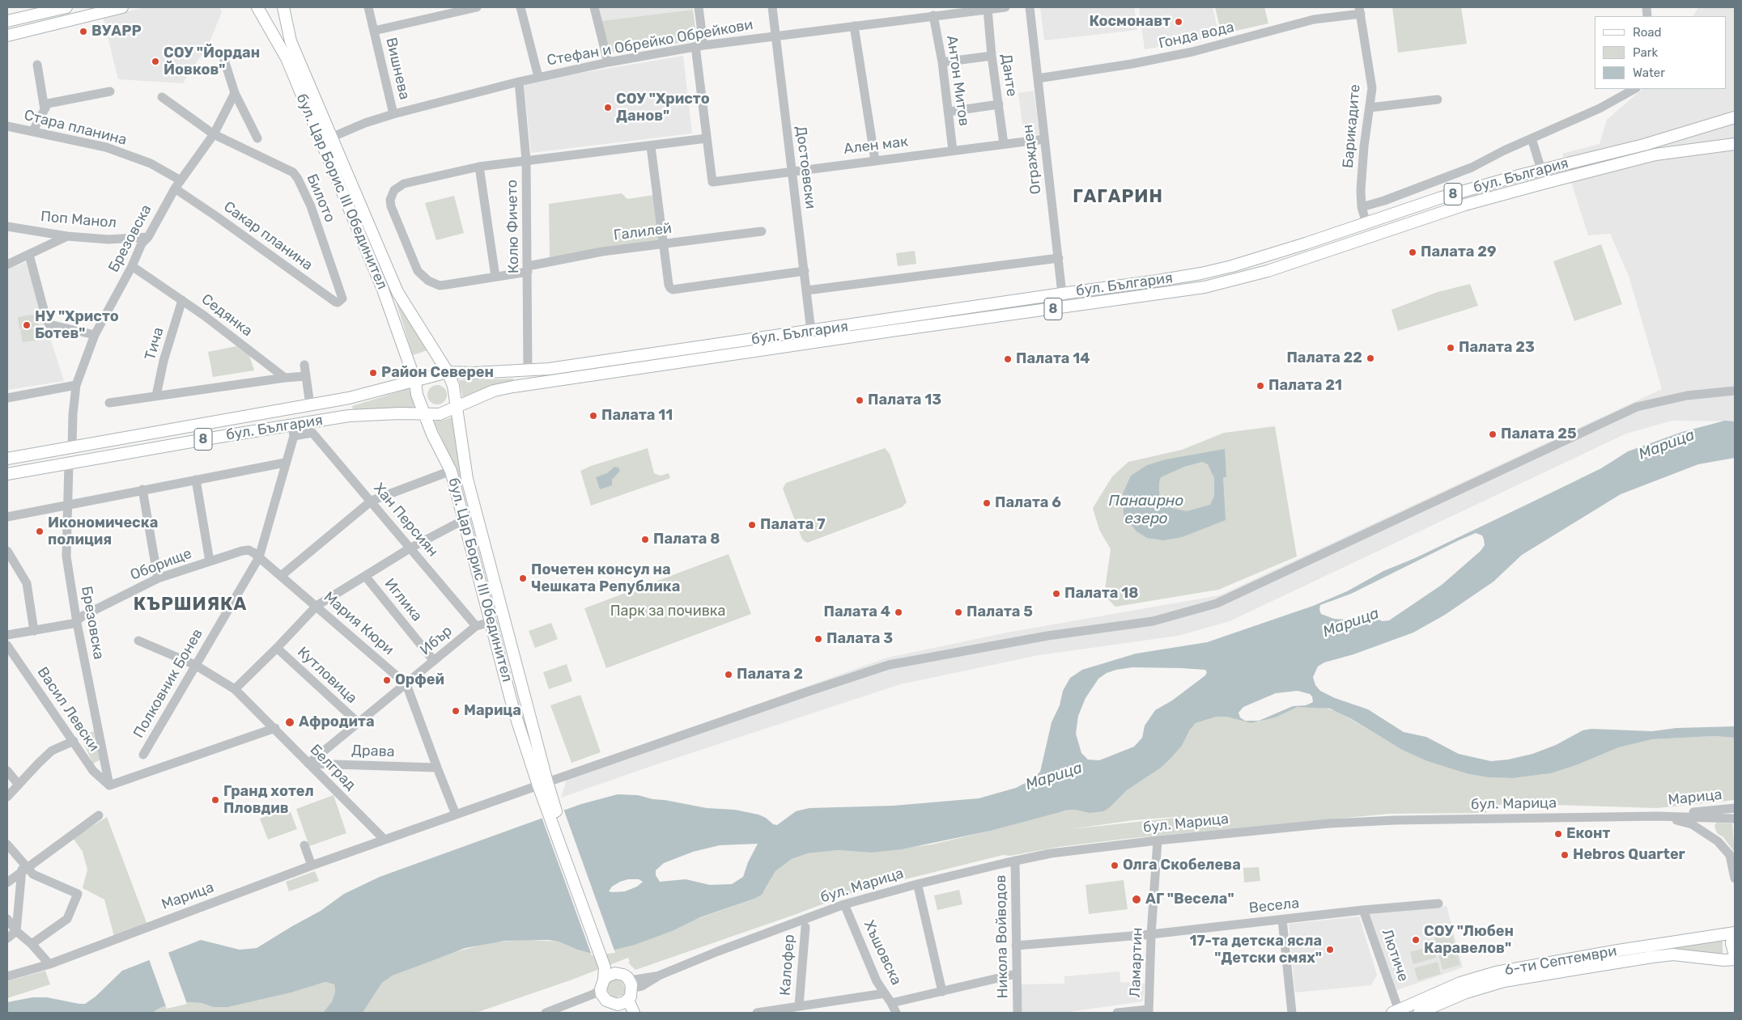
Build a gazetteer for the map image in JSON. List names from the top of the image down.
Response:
{
  "streets": {
    "main road": [
      "бул. България",
      "бул. Цар Борис III Обединител",
      "8",
      "6-ти Септември"
    ],
    "street": [
      "Гонда вода",
      "Стефан и Обрейко Обрейкови",
      "Вишнева",
      "Данте",
      "Антон Митов",
      "Барикадите",
      "Стара планина",
      "Ален мак",
      "Огражден",
      "Достоевски",
      "Билото",
      "Поп Манол",
      "Колю Фичето",
      "Галилей",
      "Сакар планина",
      "Брезовска",
      "Седянка",
      "Тича",
      "Хан Персиян",
      "Оборище",
      "Иглика",
      "Мария Кюри",
      "Ибър",
      "Кутловица",
      "Полковник Бонев",
      "Васил Левски",
      "Драва",
      "Белград",
      "Марица",
      "бул. Марица",
      "Весела",
      "Никола Войводов",
      "Хъшовска",
      "Лютиче",
      "Ламартин",
      "Калофер"
    ]
  },
  "crossings": [
    ["Гонда вода", "Барикадите"],
    ["Гонда вода", "Огражден"],
    ["Стефан и Обрейко Обрейкови", "Вишнева"],
    ["Стефан и Обрейко Обрейкови", "Данте"],
    ["Стефан и Обрейко Обрейкови", "Антон Митов"],
    ["Стефан и Обрейко Обрейкови", "Достоевски"],
    ["Стефан и Обрейко Обрейкови", "бул. Цар Борис III Обединител"],
    ["Стефан и Обрейко Обрейкови", "Колю Фичето"],
    ["Данте", "Ален мак"],
    ["Антон Митов", "Ален мак"],
    ["Барикадите", "бул. България"],
    ["Стара планина", "Брезовска"],
    ["Ален мак", "Огражден"],
    ["Ален мак", "Достоевски"],
    ["Огражден", "бул. България"],
    ["Огражден", "8"],
    ["Достоевски", "бул. България"],
    ["бул. България", "бул. Цар Борис III Обединител"],
    ["бул. България", "8"],
    ["бул. България", "Колю Фичето"],
    ["бул. България", "Брезовска"],
    ["бул. България", "Полковник Бонев"],
    ["бул. Цар Борис III Обединител", "8"],
    ["бул. Цар Борис III Обединител", "Ибър"],
    ["бул. Цар Борис III Обединител", "Марица"],
    ["бул. Цар Борис III Обединител", "бул. Марица"],
    ["Билото", "Сакар планина"],
    ["Билото", "Брезовска"],
    ["Поп Манол", "Брезовска"],
    ["Колю Фичето", "Галилей"],
    ["Сакар планина", "Брезовска"],
    ["Брезовска", "Седянка"],
    ["Брезовска", "Оборище"],
    ["Брезовска", "Васил Левски"],
    ["Седянка", "Тича"],
    ["Хан Персиян", "Ибър"],
    ["Хан Персиян", "Полковник Бонев"],
    ["Оборище", "Мария Кюри"],
    ["Оборище", "Полковник Бонев"],
    ["Иглика", "Ибър"],
    ["Мария Кюри", "Ибър"],
    ["Мария Кюри", "Полковник Бонев"],
    ["Мария Кюри", "Драва"],
    ["Мария Кюри", "Марица"],
    ["Ибър", "Кутловица"],
    ["Ибър", "Драва"],
    ["Ибър", "Белград"],
    ["Полковник Бонев", "Белград"],
    ["Драва", "Белград"],
    ["Белград", "Марица"],
    ["Марица", "бул. Марица"],
    ["бул. Марица", "Никола Войводов"],
    ["бул. Марица", "Хъшовска"],
    ["бул. Марица", "Ламартин"],
    ["Весела", "Никола Войводов"],
    ["Весела", "Лютиче"],
    ["Весела", "Ламартин"],
    ["Лютиче", "6-ти Септември"]
  ],
  "districts": ["ГАГАРИН", "КЪРШИЯКА"],
  "water": ["Марица", "Панаирно езеро"],
  "parks": ["Парк за почивка"],
  "places": [
    "Космонавт",
    "ВУАРР",
    "СОУ \"Йордан Йовков\"",
    "СОУ \"Христо Данов\"",
    "Палата 29",
    "НУ \"Христо Ботев\"",
    "Палата 23",
    "Палата 22",
    "Палата 14",
    "Район Северен",
    "Палата 21",
    "Палата 13",
    "Палата 11",
    "Палата 25",
    "Палата 6",
    "Палата 7",
    "Икономическа полиция",
    "Палата 8",
    "Почетен консул на Чешката Република",
    "Палата 18",
    "Палата 4",
    "Палата 5",
    "Палата 3",
    "Палата 2",
    "Орфей",
    "Марица",
    "Афродита",
    "Гранд хотел Пловдив",
    "Еконт",
    "Hebros Quarter",
    "Олга Скобелева",
    "АГ \"Весела\"",
    "СОУ \"Любен Каравелов\"",
    "17-та детска ясла \"Детски смях\""
  ],
  "legend": ["Road", "Park", "Water"]
}
